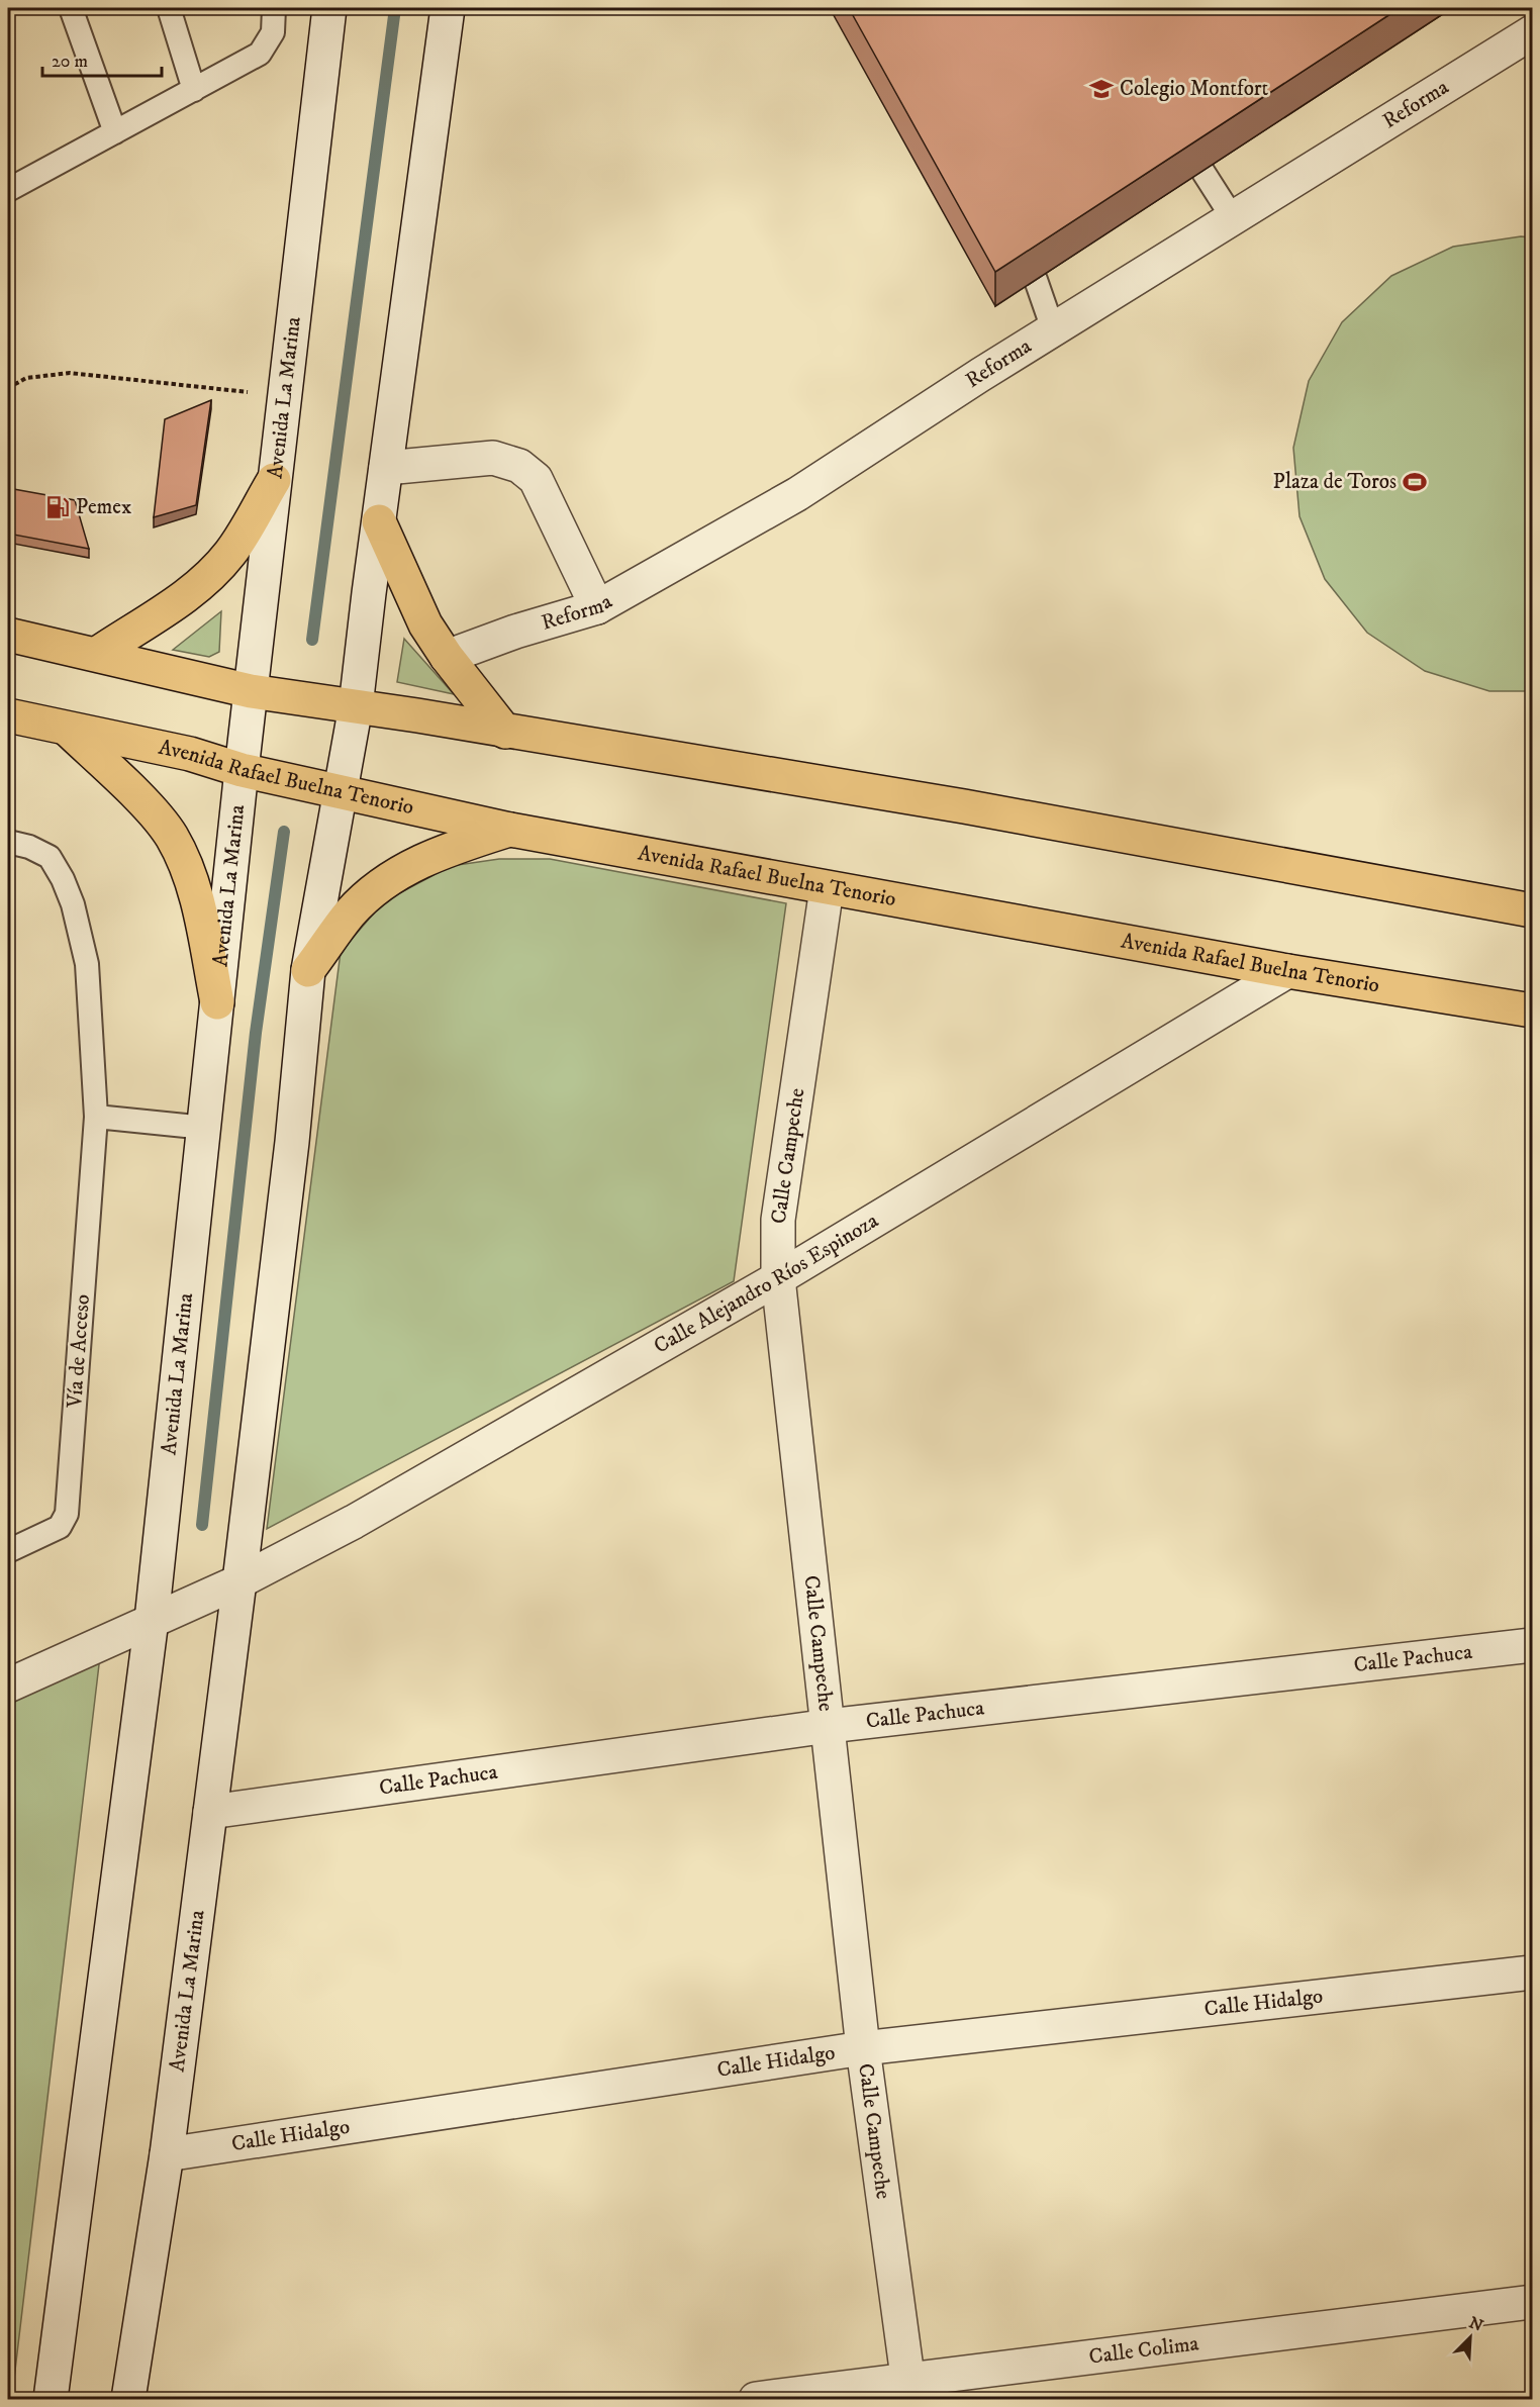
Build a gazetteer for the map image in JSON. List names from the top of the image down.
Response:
{
  "streets": {
    "main road": ["Avenida Rafael Buelna Tenorio"],
    "street": [
      "Reforma",
      "Avenida La Marina",
      "Calle Campeche",
      "Calle Alejandro Ríos Espinoza",
      "Calle Pachuca",
      "Calle Hidalgo",
      "Calle Colima"
    ],
    "lane": ["Vía de Acceso"]
  },
  "crossings": [
    ["Avenida La Marina", "Avenida Rafael Buelna Tenorio"],
    ["Avenida La Marina", "Calle Alejandro Ríos Espinoza"],
    ["Avenida La Marina", "Calle Pachuca"],
    ["Avenida La Marina", "Calle Hidalgo"],
    ["Avenida Rafael Buelna Tenorio", "Calle Campeche"],
    ["Avenida Rafael Buelna Tenorio", "Calle Alejandro Ríos Espinoza"],
    ["Calle Campeche", "Calle Alejandro Ríos Espinoza"],
    ["Calle Campeche", "Calle Pachuca"],
    ["Calle Campeche", "Calle Hidalgo"],
    ["Calle Campeche", "Calle Colima"]
  ],
  "places": {
    "school or university": ["Colegio Montfort"],
    "sports": ["Plaza de Toros"],
    "fuel station": ["Pemex"]
  },
  "scale_bar": "20 m",
  "north": "top right"
}
